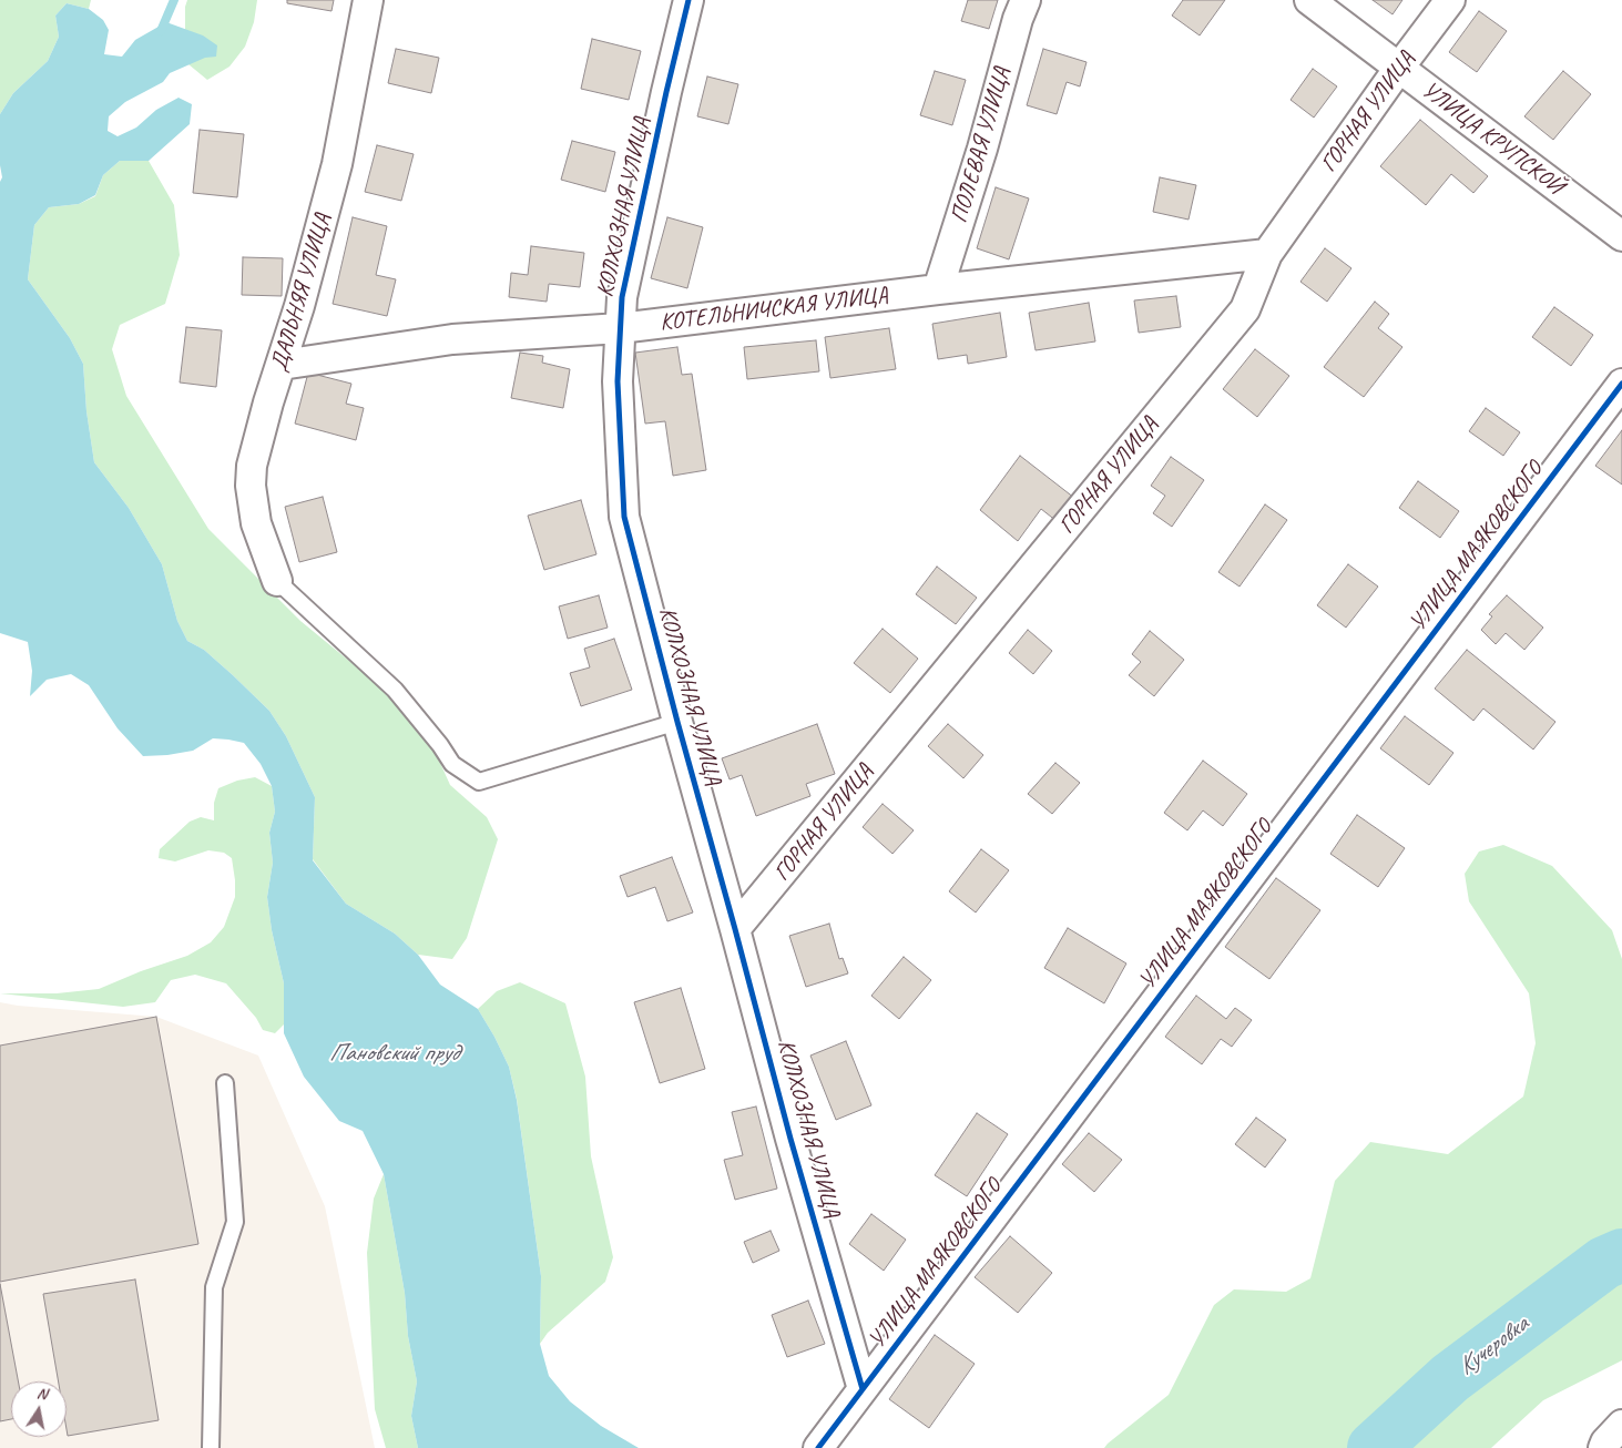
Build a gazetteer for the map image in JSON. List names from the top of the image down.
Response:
{
  "streets": {
    "street": [
      "ГОРНАЯ УЛИЦА",
      "УЛИЦА КРУПСКОЙ",
      "ПОЛЕВАЯ УЛИЦА",
      "КОЛХОЗНАЯ УЛИЦА",
      "ДАЛЬНЯЯ УЛИЦА",
      "КОТЕЛЬНИЧСКАЯ УЛИЦА",
      "УЛИЦА МАЯКОВСКОГО"
    ]
  },
  "crossings": [
    ["ГОРНАЯ УЛИЦА", "УЛИЦА КРУПСКОЙ"],
    ["ГОРНАЯ УЛИЦА", "КОЛХОЗНАЯ УЛИЦА"],
    ["ГОРНАЯ УЛИЦА", "КОТЕЛЬНИЧСКАЯ УЛИЦА"],
    ["ПОЛЕВАЯ УЛИЦА", "КОТЕЛЬНИЧСКАЯ УЛИЦА"],
    ["КОЛХОЗНАЯ УЛИЦА", "КОТЕЛЬНИЧСКАЯ УЛИЦА"],
    ["КОЛХОЗНАЯ УЛИЦА", "УЛИЦА МАЯКОВСКОГО"],
    ["ДАЛЬНЯЯ УЛИЦА", "КОТЕЛЬНИЧСКАЯ УЛИЦА"]
  ],
  "water": ["Пановский пруд", "Кучеровка"],
  "north": "top"
}
